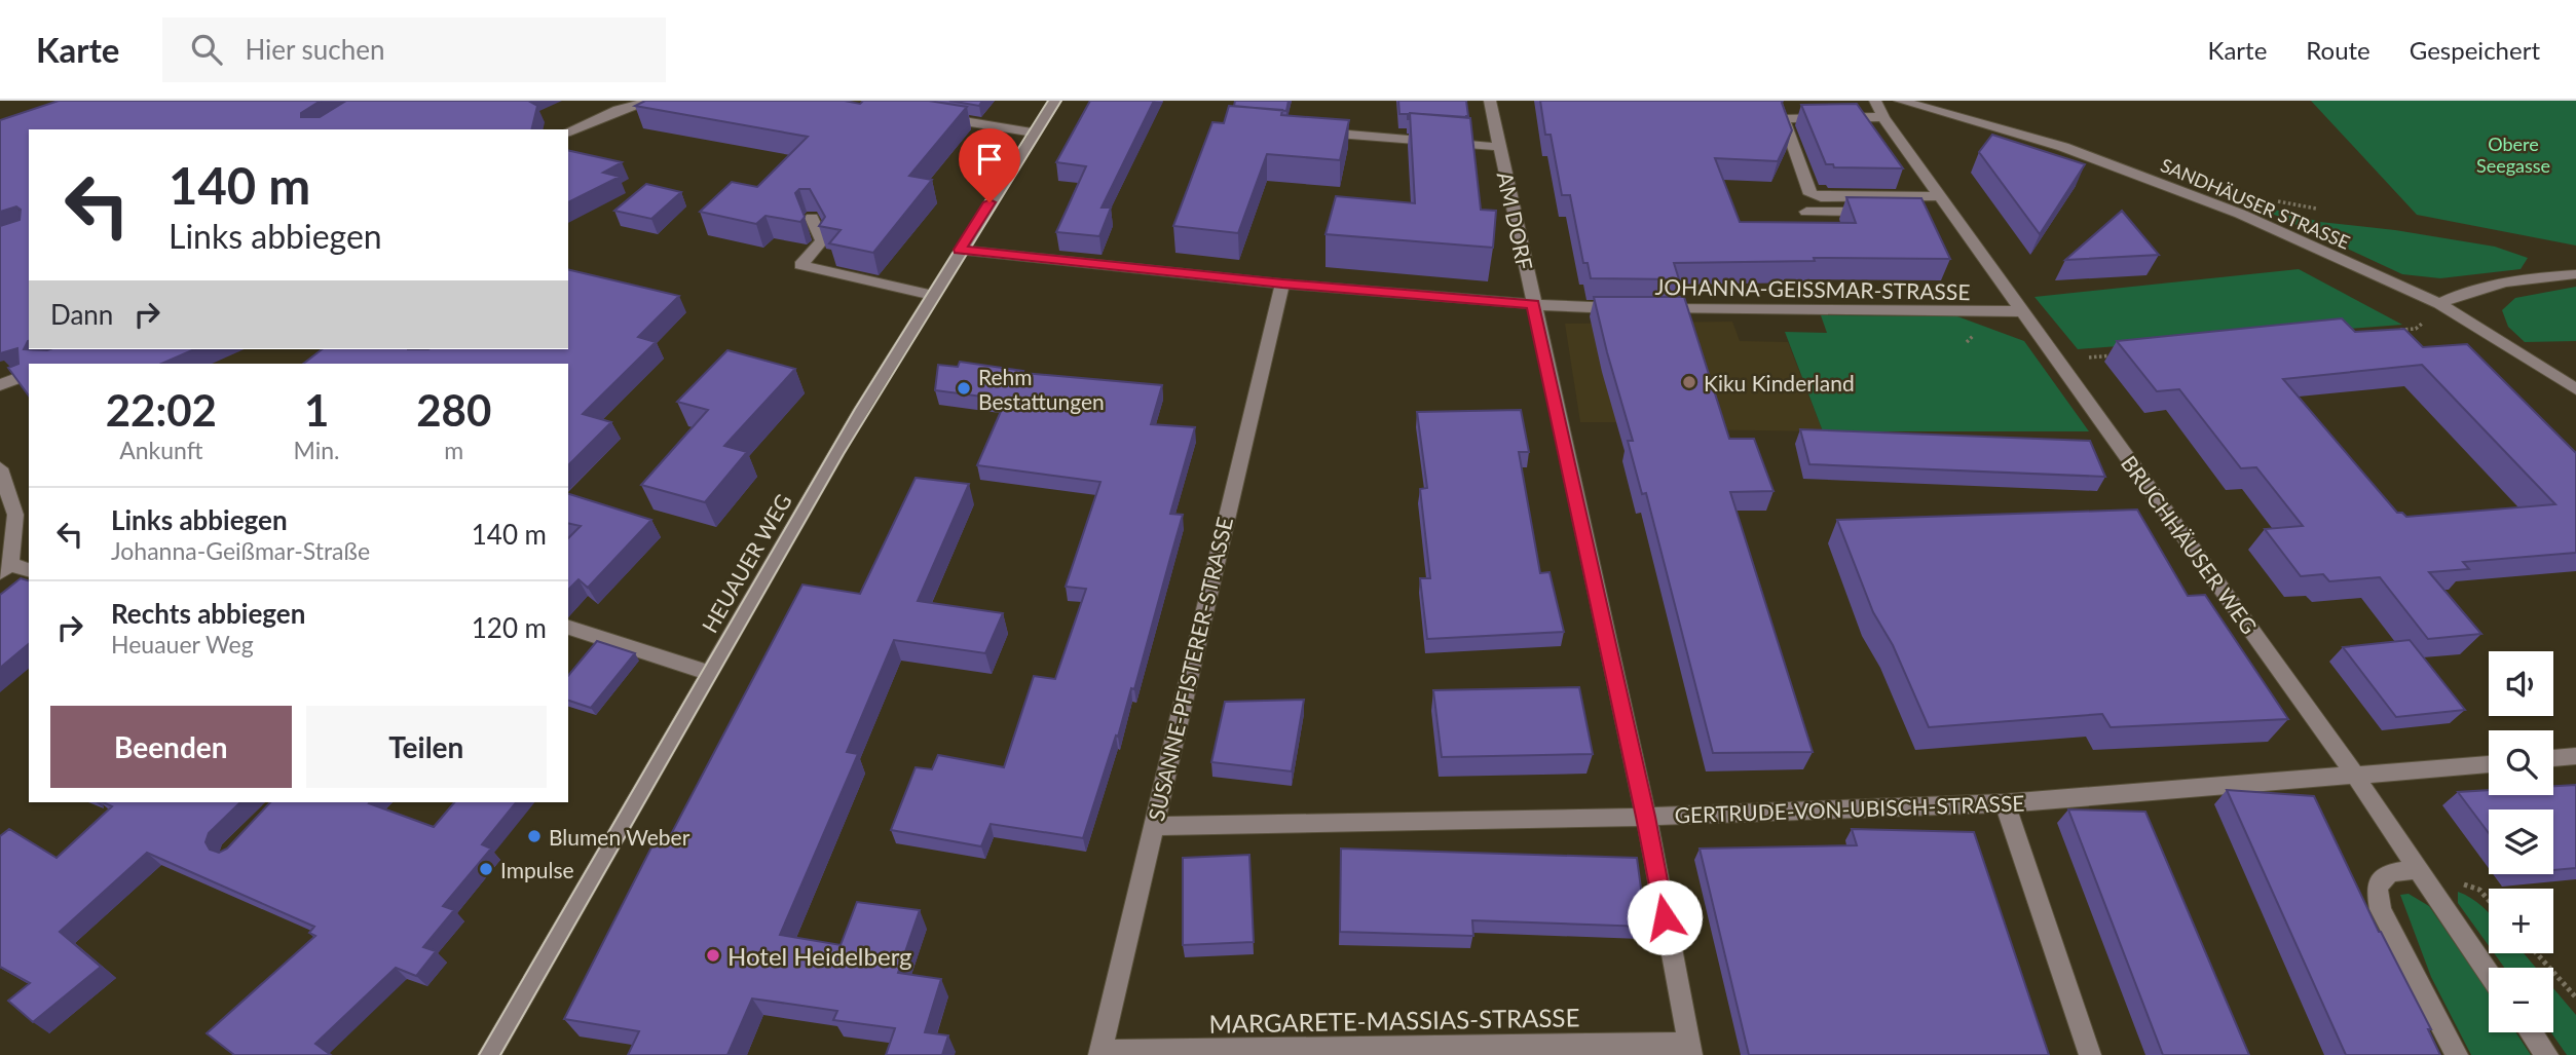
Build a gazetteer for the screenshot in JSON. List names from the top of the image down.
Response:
{
  "streets": {
    "street": [
      "SANDHÄUSER STRASSE",
      "AM DORF",
      "JOHANNA-GEISSMAR-STRASSE",
      "BRUCHHÄUSER WEG",
      "HEUAUER WEG",
      "SUSANNE-PFISTERER-STRASSE",
      "GERTRUDE-VON-UBISCH-STRASSE",
      "MARGARETE-MASSIAS-STRASSE"
    ]
  },
  "crossings": [
    ["AM DORF", "JOHANNA-GEISSMAR-STRASSE"],
    ["AM DORF", "GERTRUDE-VON-UBISCH-STRASSE"],
    ["AM DORF", "MARGARETE-MASSIAS-STRASSE"],
    ["JOHANNA-GEISSMAR-STRASSE", "BRUCHHÄUSER WEG"],
    ["JOHANNA-GEISSMAR-STRASSE", "HEUAUER WEG"],
    ["JOHANNA-GEISSMAR-STRASSE", "SUSANNE-PFISTERER-STRASSE"],
    ["BRUCHHÄUSER WEG", "GERTRUDE-VON-UBISCH-STRASSE"],
    ["SUSANNE-PFISTERER-STRASSE", "GERTRUDE-VON-UBISCH-STRASSE"],
    ["SUSANNE-PFISTERER-STRASSE", "MARGARETE-MASSIAS-STRASSE"]
  ],
  "parks": ["Obere Seegasse"],
  "places": [
    "Kiku Kinderland",
    "Rehm Bestattungen",
    "Blumen Weber",
    "Impulse",
    "Hotel Heidelberg"
  ],
  "page": {
    "header": "Karte",
    "search": "Hier suchen",
    "nav": ["Karte", "Route", "Gespeichert"],
    "turn": ["140 m", "Links abbiegen"],
    "then": "Dann",
    "eta": [
      "22:02",
      "Ankunft",
      "1",
      "Min.",
      "280",
      "m"
    ],
    "list": [
      {
        "name": "Links abbiegen",
        "note": "Johanna-Geißmar-Straße",
        "value": "140 m"
      },
      {
        "name": "Rechts abbiegen",
        "note": "Heuauer Weg",
        "value": "120 m"
      }
    ],
    "map_buttons": ["+", "−"],
    "buttons": ["Beenden", "Teilen"]
  }
}
